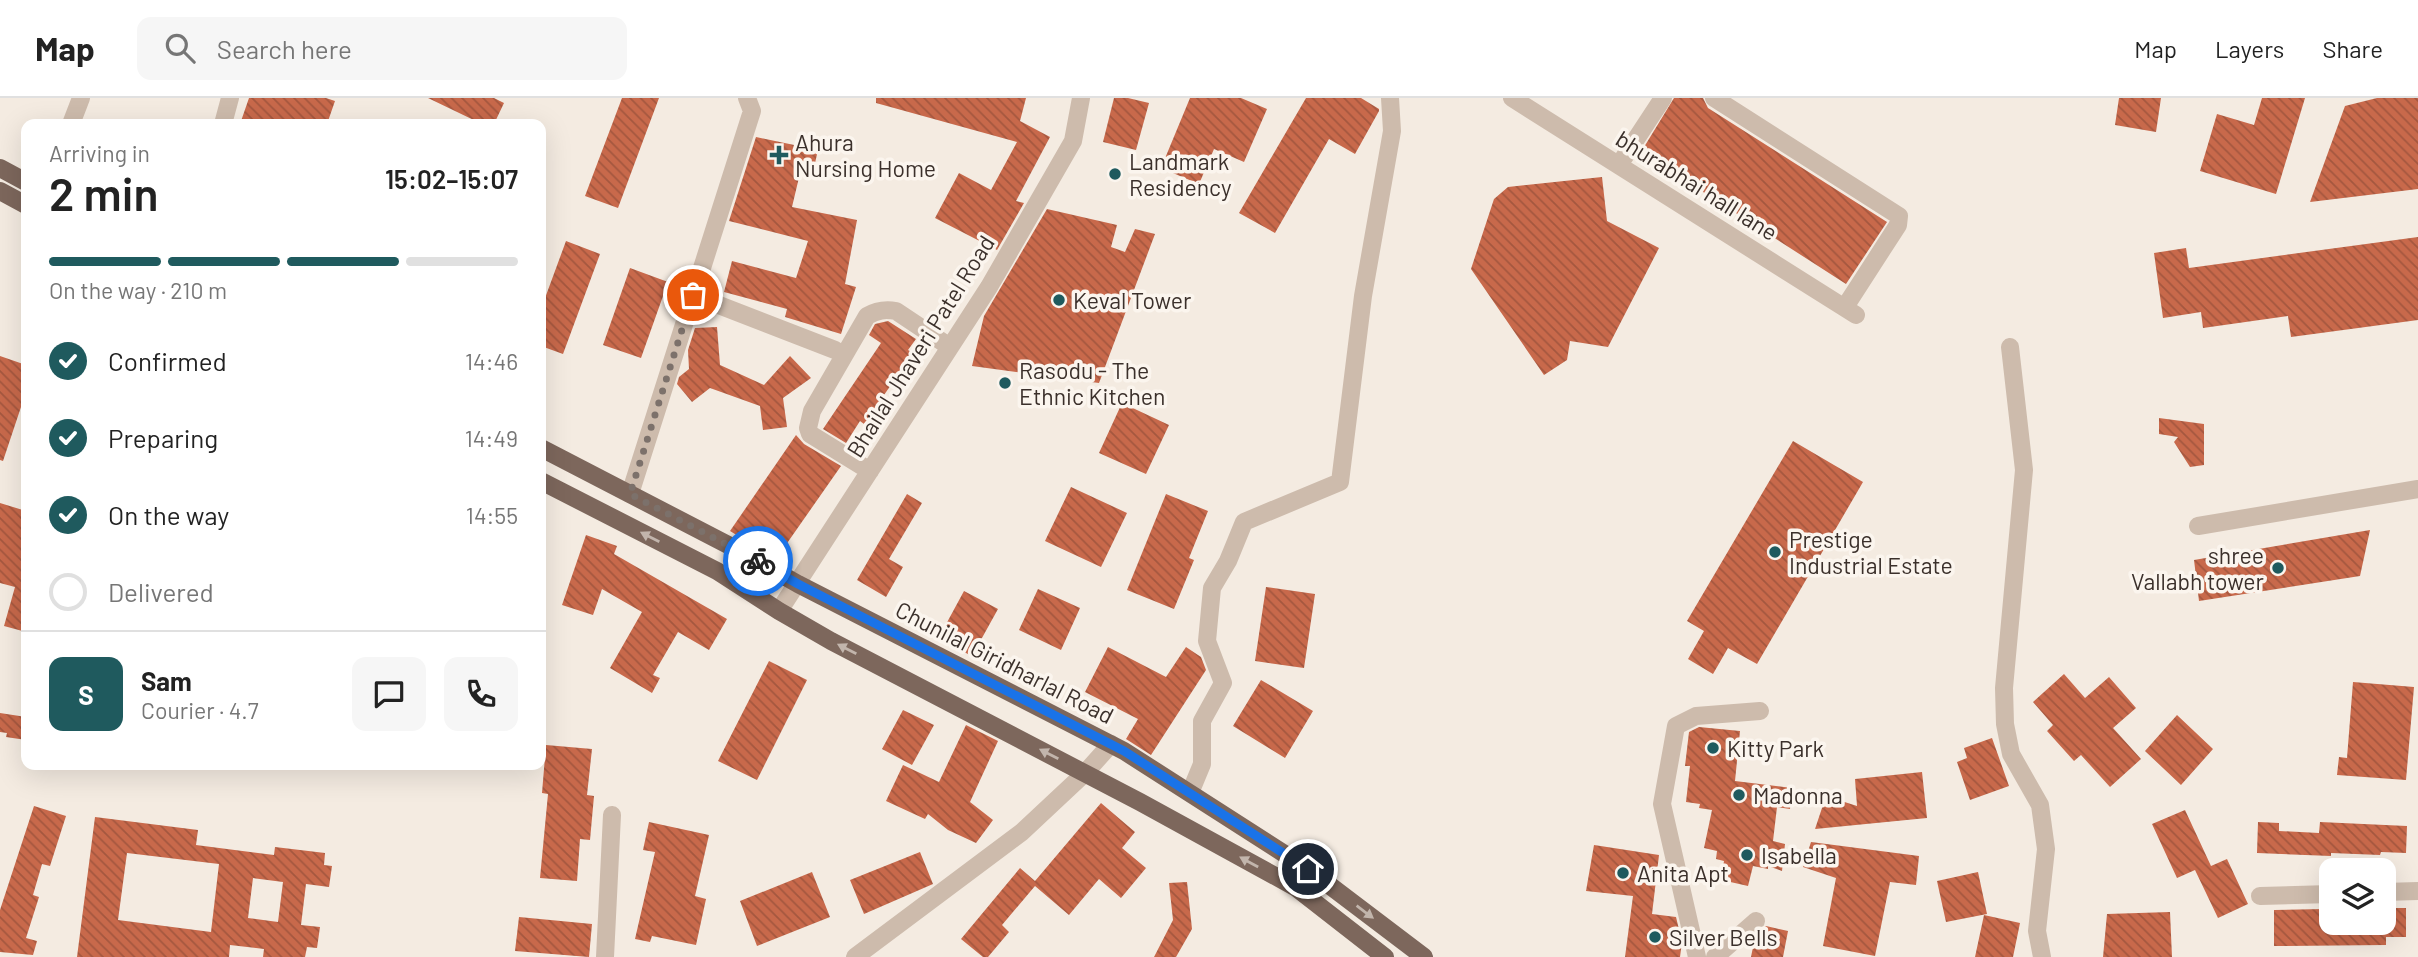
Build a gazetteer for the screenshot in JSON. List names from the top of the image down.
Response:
{
  "streets": {
    "main road": ["Chunilal Giridharlal Road"],
    "street": ["bhurabhai hall lane", "Bhailal Jhaveri Patel Road"]
  },
  "crossings": [
    ["Bhailal Jhaveri Patel Road", "Chunilal Giridharlal Road"]
  ],
  "places": {
    "health": ["Ahura Nursing Home"],
    "other": [
      "Landmark Residency",
      "Keval Tower",
      "Rasodu - The Ethnic Kitchen",
      "Prestige Industrial Estate",
      "shree Vallabh tower",
      "Kitty Park",
      "Madonna",
      "Isabella",
      "Anita Apt",
      "Silver Bells"
    ]
  },
  "page": {
    "header": "Map",
    "search": "Search here",
    "nav": ["Map", "Layers", "Share"],
    "heading": ["2 min", "Arriving in", "15:02–15:07"],
    "panel": ["Sam", "Courier · 4.7"],
    "bar": "On the way · 210 m",
    "list": [
      ["Confirmed", "14:46"],
      ["Preparing", "14:49"],
      ["On the way", "14:55"],
      "Delivered"
    ],
    "round": "S"
  }
}
